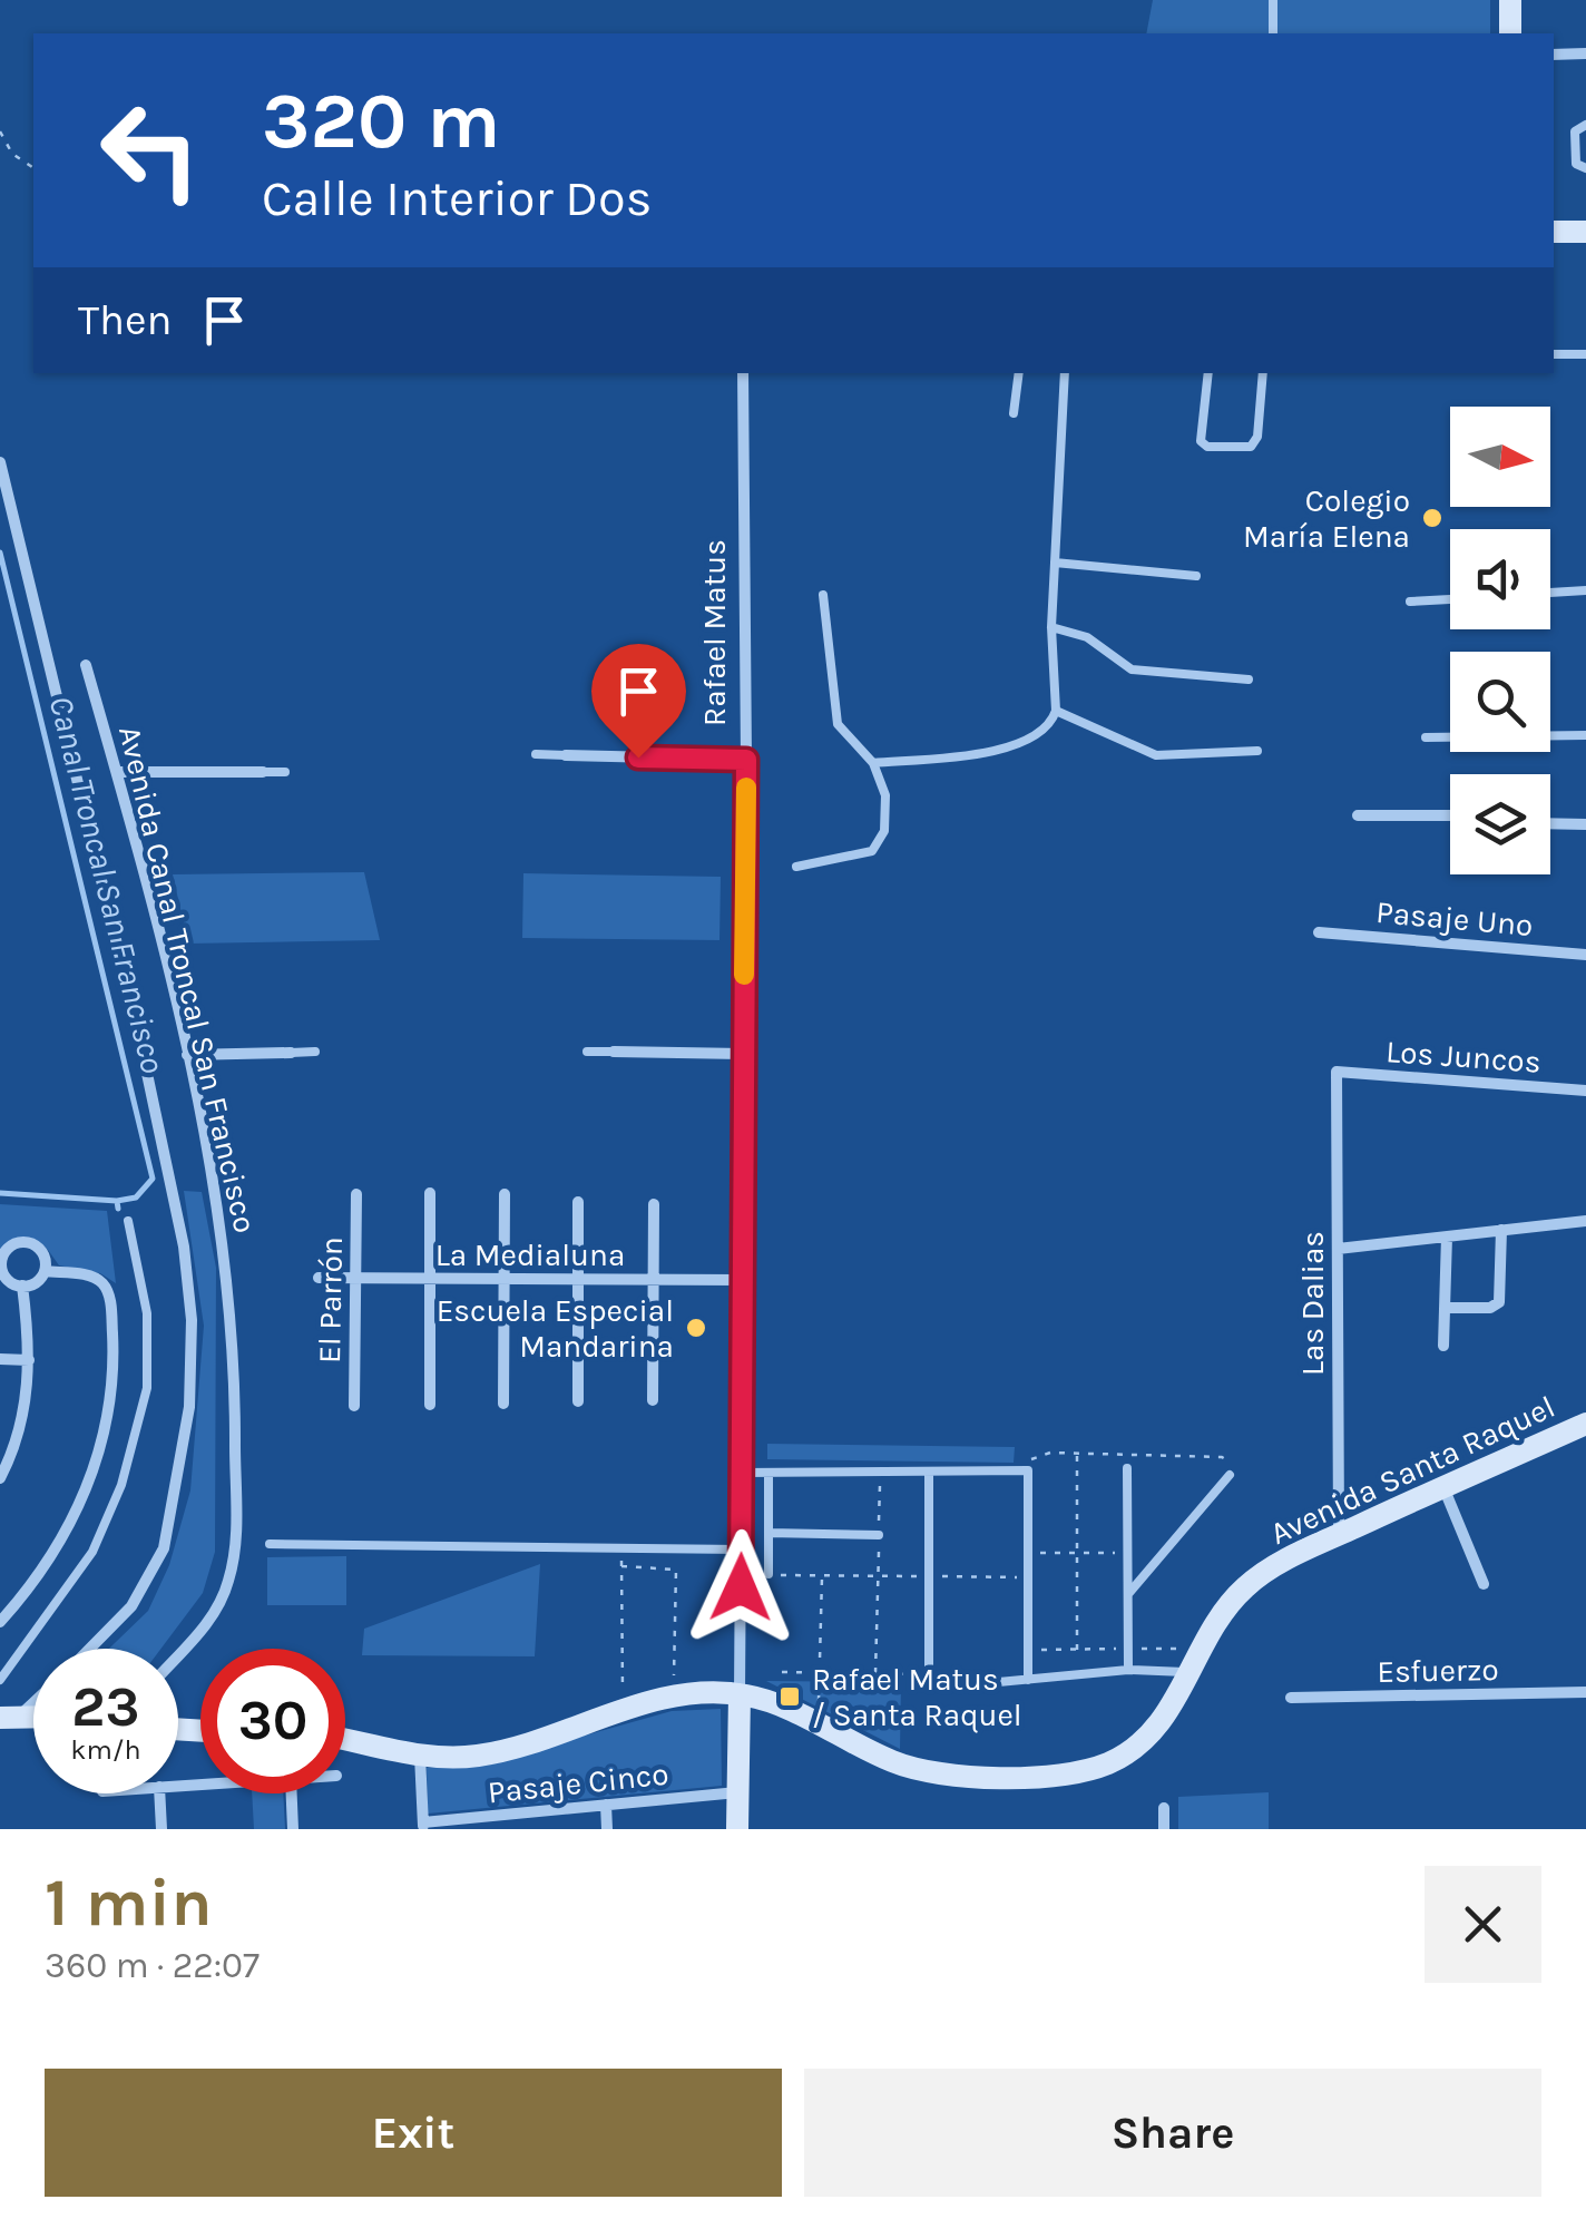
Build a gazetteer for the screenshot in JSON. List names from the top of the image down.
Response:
{
  "streets": {
    "main road": ["Rafael Matus", "Avenida Santa Raquel"],
    "street": [
      "Pasaje Uno",
      "Avenida Canal Troncal San Francisco",
      "Los Juncos",
      "La Medialuna",
      "El Parrón",
      "Las Dalias",
      "Esfuerzo",
      "Pasaje Cinco"
    ]
  },
  "crossings": [
    ["Rafael Matus", "La Medialuna"],
    ["Rafael Matus", "Avenida Santa Raquel"],
    ["Rafael Matus", "Pasaje Cinco"],
    ["Los Juncos", "Las Dalias"],
    ["La Medialuna", "El Parrón"],
    ["Las Dalias", "Avenida Santa Raquel"]
  ],
  "water": ["Canal Troncal San Francisco"],
  "places": {
    "other": ["Colegio María Elena", "Escuela Especial Mandarina"],
    "transit": ["Rafael Matus / Santa Raquel"]
  },
  "north": "right",
  "page": {
    "turn": ["320 m", "Calle Interior Dos"],
    "then": "Then",
    "speed": "23 km/h",
    "limit": "30",
    "heading": ["1 min", "360 m · 22:07"],
    "buttons": ["Exit", "Share"]
  }
}
